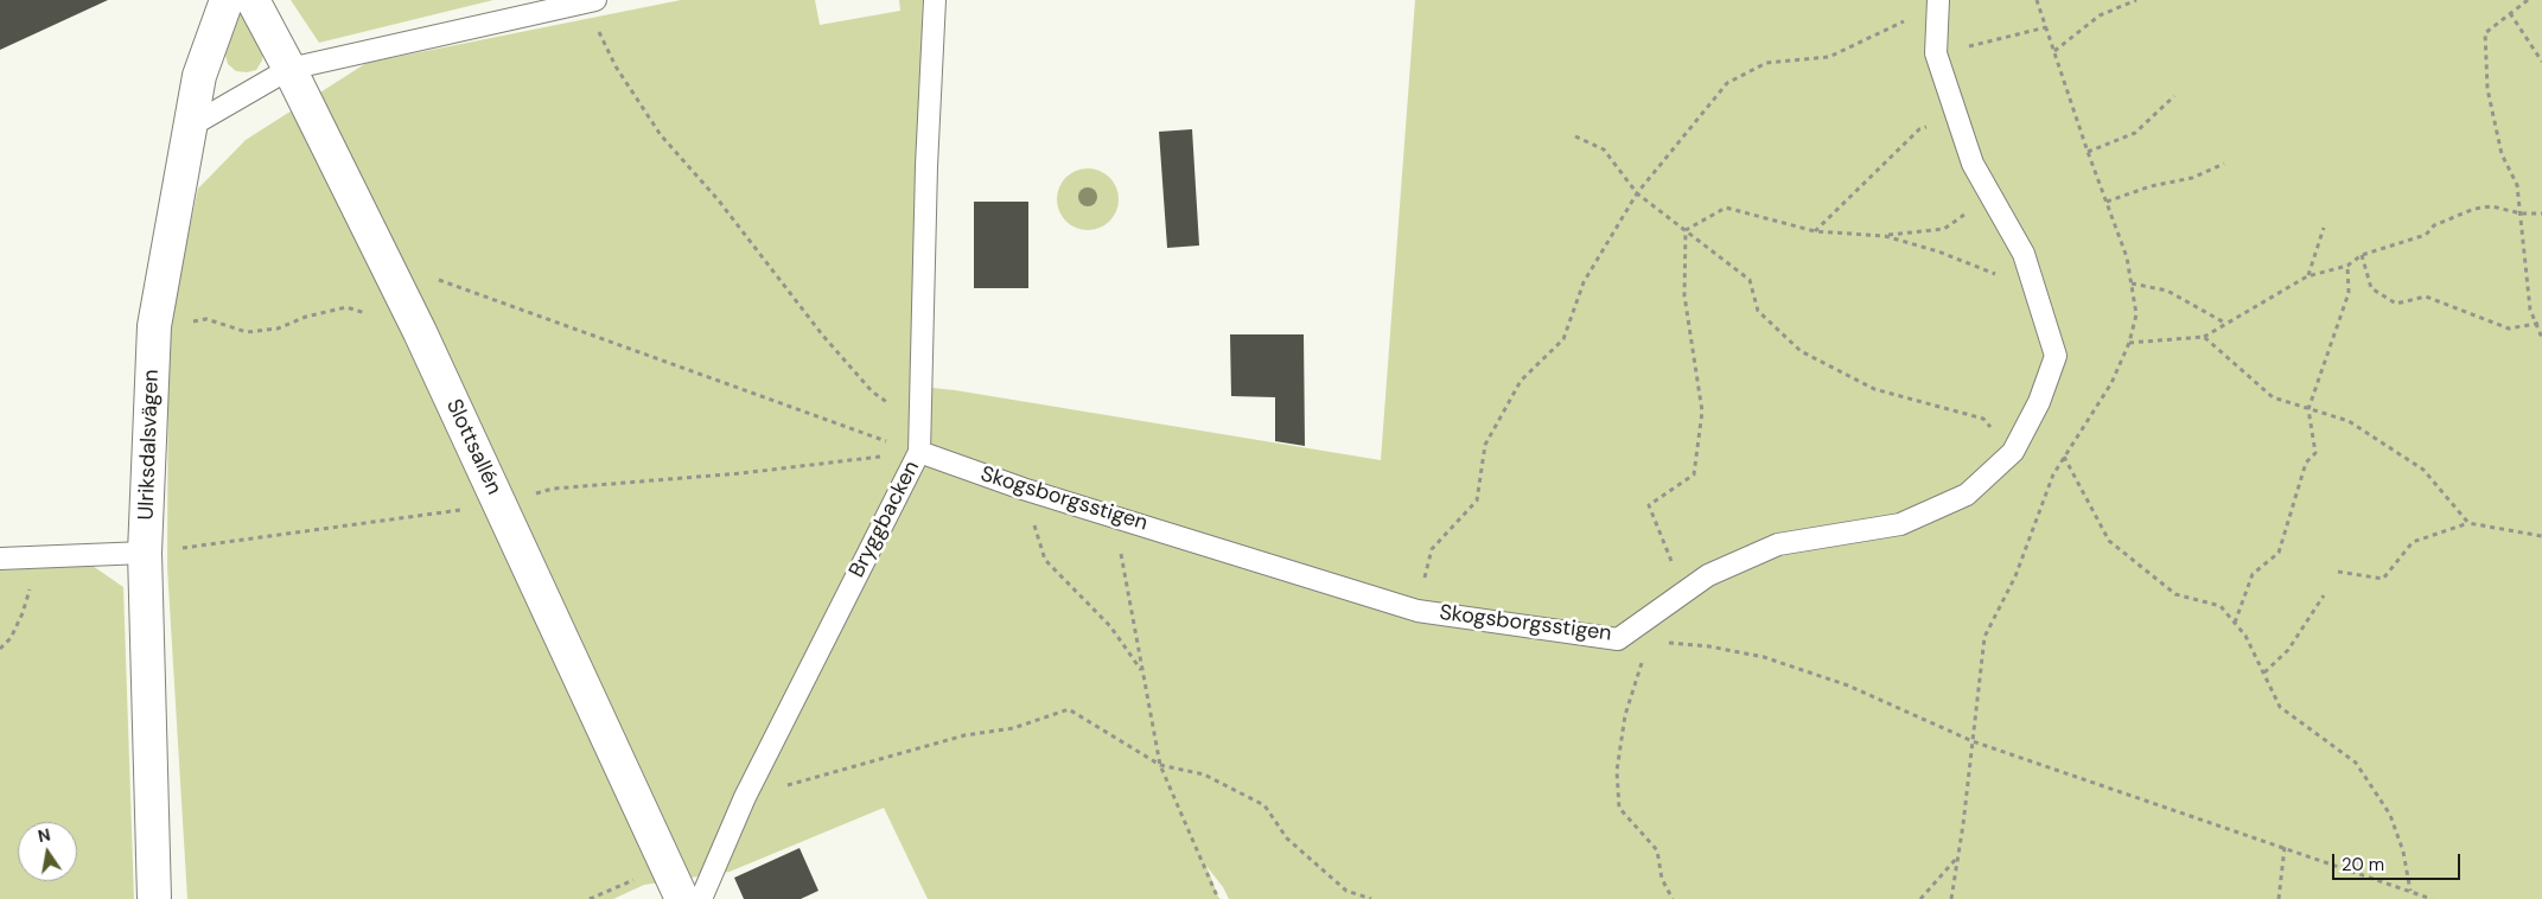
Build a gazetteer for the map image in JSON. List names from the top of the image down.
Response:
{
  "streets": {
    "street": ["Ulriksdalsvägen", "Slottsallén"],
    "lane": ["Skogsborgsstigen", "Bryggbacken"]
  },
  "crossings": [
    ["Skogsborgsstigen", "Bryggbacken"]
  ],
  "scale_bar": "20 m",
  "north": "top"
}
